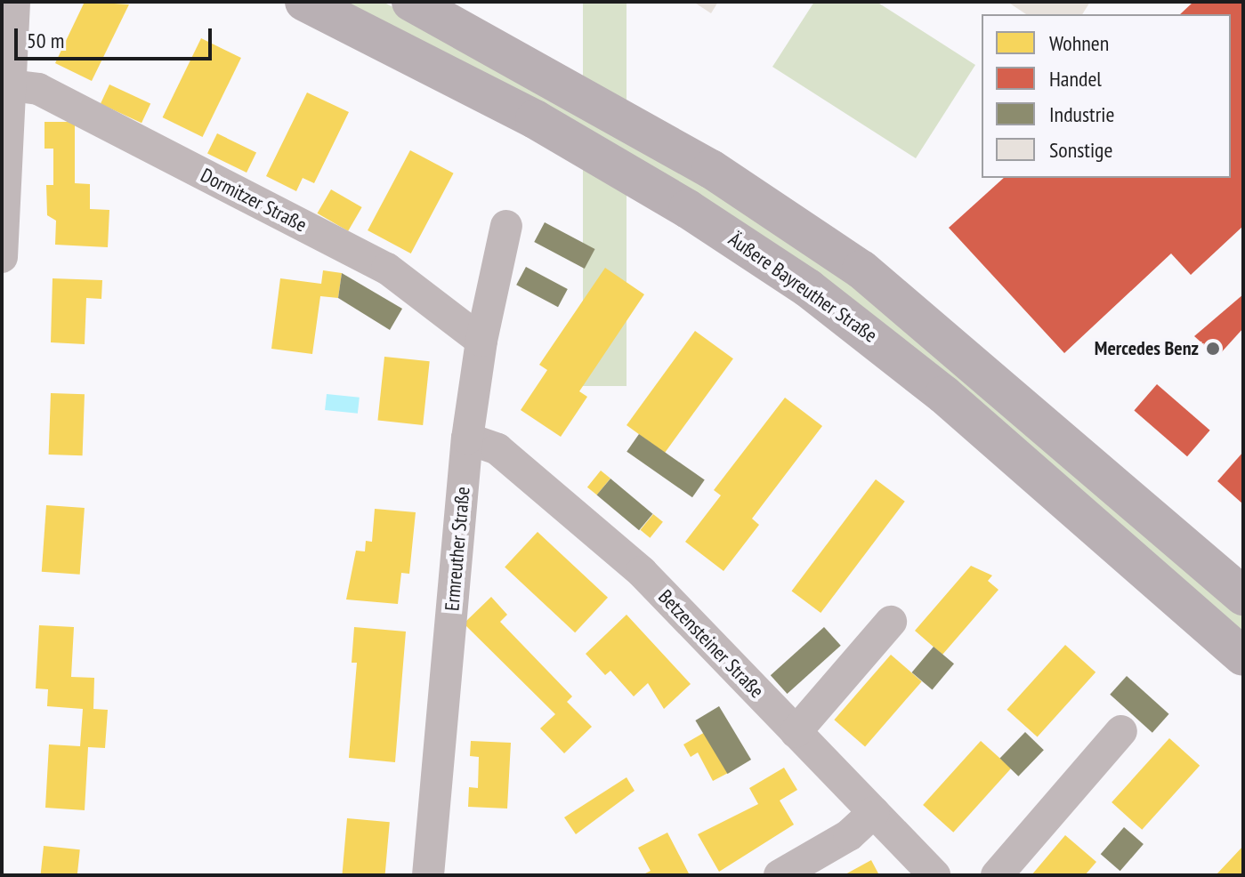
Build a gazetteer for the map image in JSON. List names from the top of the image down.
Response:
{
  "streets": {
    "main road": ["Äußere Bayreuther Straße"],
    "street": ["Dormitzer Straße", "Ermreuther Straße", "Betzensteiner Straße"]
  },
  "crossings": [
    ["Dormitzer Straße", "Ermreuther Straße"],
    ["Ermreuther Straße", "Betzensteiner Straße"]
  ],
  "places": ["Mercedes Benz"],
  "legend": [
    "Wohnen",
    "Handel",
    "Industrie",
    "Sonstige"
  ],
  "scale_bar": "50 m"
}
